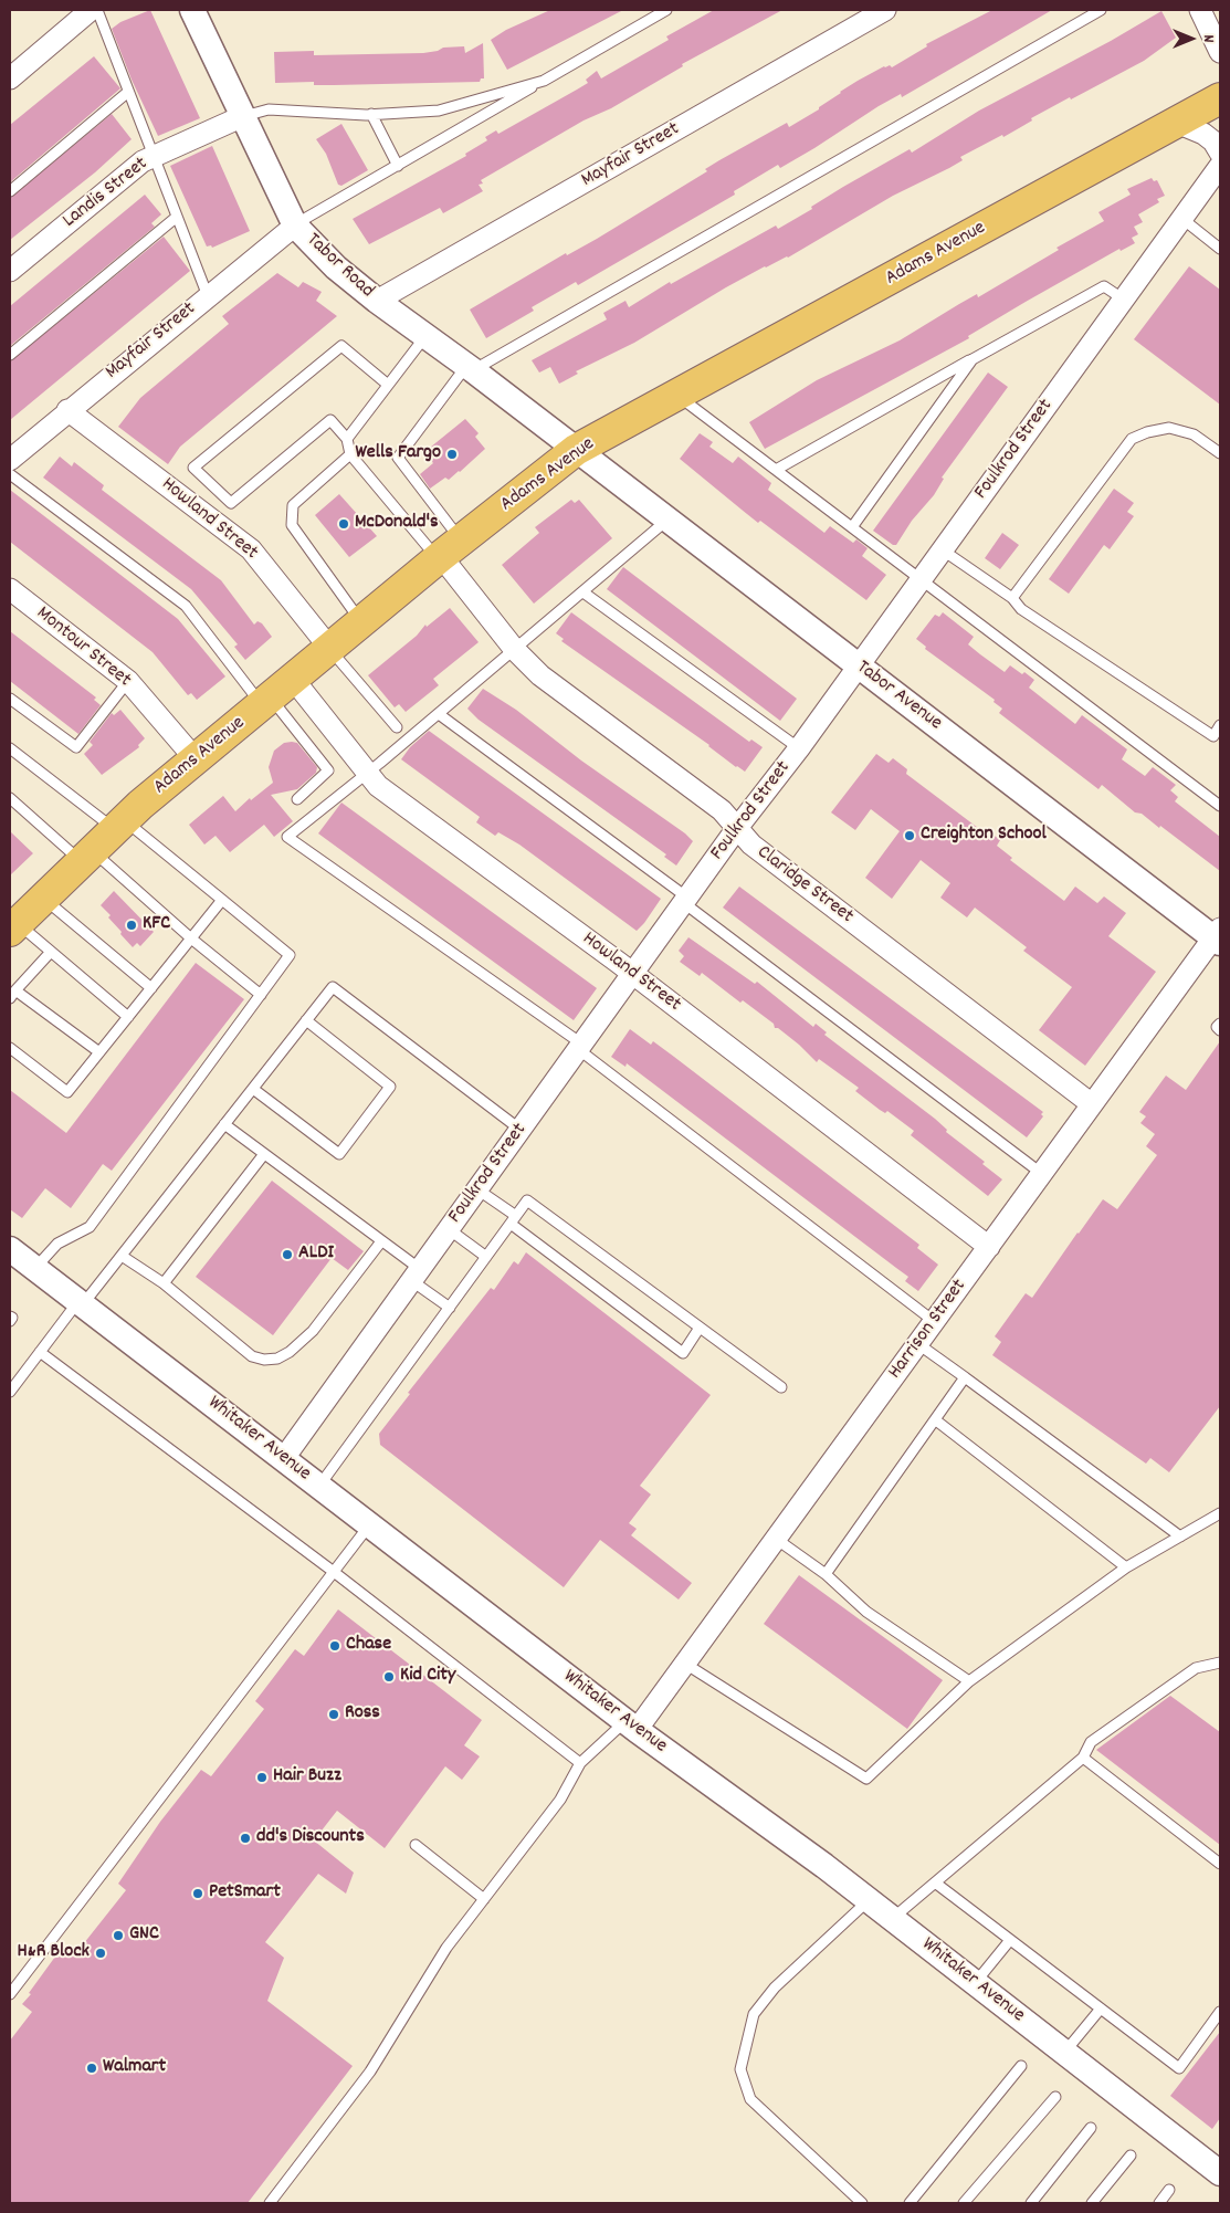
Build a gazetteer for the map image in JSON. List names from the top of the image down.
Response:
{
  "streets": {
    "highway": ["Adams Avenue"],
    "street": [
      "Mayfair Street",
      "Landis Street",
      "Tabor Road",
      "Foulkrod Street",
      "Howland Street",
      "Montour Street",
      "Tabor Avenue",
      "Claridge Street",
      "Harrison Street",
      "Whitaker Avenue"
    ]
  },
  "crossings": [
    ["Mayfair Street", "Tabor Road"],
    ["Mayfair Street", "Howland Street"],
    ["Landis Street", "Tabor Road"],
    ["Adams Avenue", "Tabor Road"],
    ["Adams Avenue", "Howland Street"],
    ["Adams Avenue", "Montour Street"],
    ["Adams Avenue", "Tabor Avenue"],
    ["Adams Avenue", "Claridge Street"],
    ["Tabor Road", "Tabor Avenue"],
    ["Foulkrod Street", "Howland Street"],
    ["Foulkrod Street", "Tabor Avenue"],
    ["Foulkrod Street", "Claridge Street"],
    ["Foulkrod Street", "Whitaker Avenue"],
    ["Howland Street", "Harrison Street"],
    ["Tabor Avenue", "Harrison Street"],
    ["Claridge Street", "Harrison Street"],
    ["Harrison Street", "Whitaker Avenue"]
  ],
  "places": [
    "Wells Fargo",
    "McDonald's",
    "Creighton School",
    "KFC",
    "ALDI",
    "Chase",
    "Kid City",
    "Ross",
    "Hair Buzz",
    "dd's Discounts",
    "PetSmart",
    "GNC",
    "H&R Block",
    "Walmart"
  ],
  "north": "right"
}
